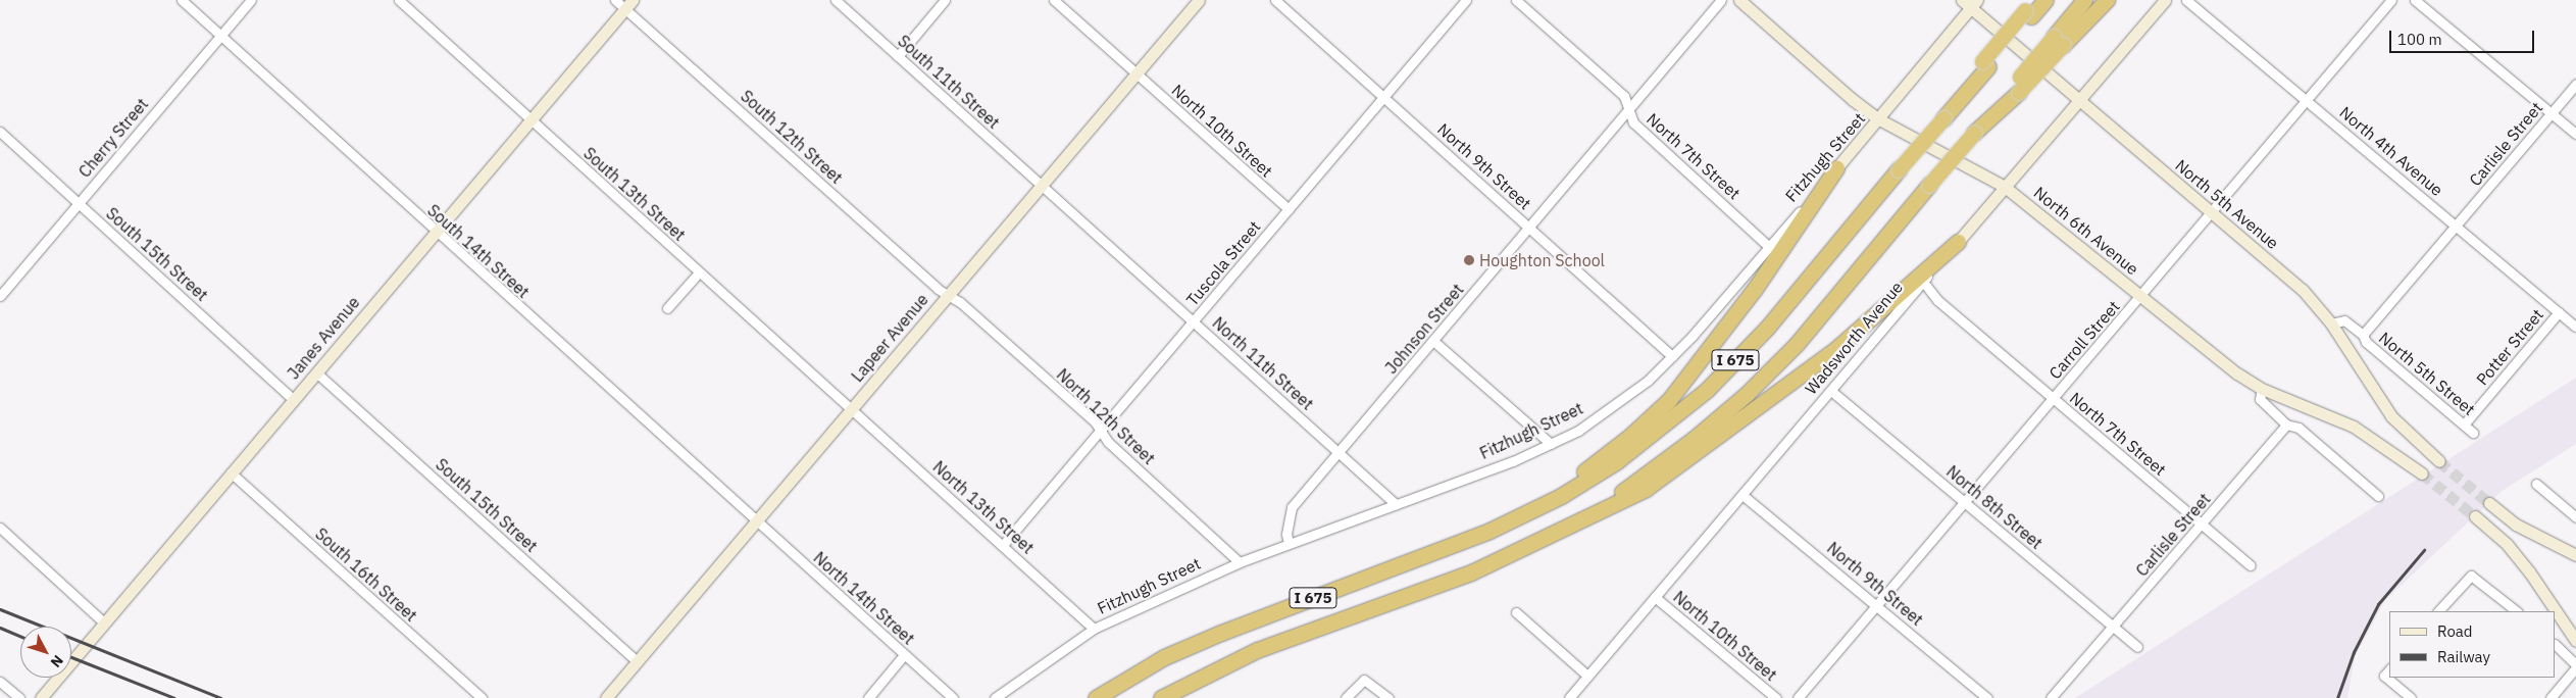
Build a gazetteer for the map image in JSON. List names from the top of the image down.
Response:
{
  "streets": {
    "highway": ["I 675"],
    "street": [
      "South 11th Street",
      "North 10th Street",
      "South 12th Street",
      "Cherry Street",
      "Carlisle Street",
      "North 4th Avenue",
      "North 7th Street",
      "Fitzhugh Street",
      "North 9th Street",
      "South 13th Street",
      "North 5th Avenue",
      "North 6th Avenue",
      "South 14th Street",
      "South 15th Street",
      "Tuscola Street",
      "Johnson Street",
      "Janes Avenue",
      "Lapeer Avenue",
      "Wadsworth Avenue",
      "Carroll Street",
      "Potter Street",
      "North 11th Street",
      "North 5th Street",
      "North 12th Street",
      "North 13th Street",
      "North 8th Street",
      "South 16th Street",
      "North 14th Street"
    ]
  },
  "crossings": [
    ["South 11th Street", "Lapeer Avenue"],
    ["South 11th Street", "North 11th Street"],
    ["North 10th Street", "Tuscola Street"],
    ["North 10th Street", "Lapeer Avenue"],
    ["North 10th Street", "Wadsworth Avenue"],
    ["South 12th Street", "Janes Avenue"],
    ["South 12th Street", "Lapeer Avenue"],
    ["South 12th Street", "North 12th Street"],
    ["Cherry Street", "South 14th Street"],
    ["Cherry Street", "South 15th Street"],
    ["Carlisle Street", "North 4th Avenue"],
    ["Carlisle Street", "North 7th Street"],
    ["Carlisle Street", "North 5th Street"],
    ["Carlisle Street", "North 8th Street"],
    ["North 4th Avenue", "Carroll Street"],
    ["North 4th Avenue", "Potter Street"],
    ["North 7th Street", "Fitzhugh Street"],
    ["North 7th Street", "Johnson Street"],
    ["North 7th Street", "Wadsworth Avenue"],
    ["North 7th Street", "Carroll Street"],
    ["Fitzhugh Street", "North 9th Street"],
    ["Fitzhugh Street", "North 5th Avenue"],
    ["Fitzhugh Street", "North 6th Avenue"],
    ["Fitzhugh Street", "Johnson Street"],
    ["Fitzhugh Street", "North 11th Street"],
    ["Fitzhugh Street", "North 12th Street"],
    ["Fitzhugh Street", "North 13th Street"],
    ["North 9th Street", "Tuscola Street"],
    ["North 9th Street", "Johnson Street"],
    ["North 9th Street", "Wadsworth Avenue"],
    ["North 9th Street", "Carroll Street"],
    ["South 13th Street", "Janes Avenue"],
    ["South 13th Street", "Lapeer Avenue"],
    ["South 13th Street", "North 13th Street"],
    ["North 5th Avenue", "Wadsworth Avenue"],
    ["North 5th Avenue", "Carroll Street"],
    ["North 6th Avenue", "Wadsworth Avenue"],
    ["North 6th Avenue", "Carroll Street"],
    ["South 14th Street", "Janes Avenue"],
    ["South 14th Street", "Lapeer Avenue"],
    ["South 14th Street", "North 14th Street"],
    ["South 15th Street", "Janes Avenue"],
    ["South 15th Street", "Lapeer Avenue"],
    ["Tuscola Street", "North 11th Street"],
    ["Tuscola Street", "North 12th Street"],
    ["Tuscola Street", "North 13th Street"],
    ["Johnson Street", "North 11th Street"],
    ["Janes Avenue", "South 16th Street"],
    ["Lapeer Avenue", "North 11th Street"],
    ["Lapeer Avenue", "North 12th Street"],
    ["Lapeer Avenue", "North 13th Street"],
    ["Lapeer Avenue", "North 14th Street"],
    ["Wadsworth Avenue", "North 8th Street"],
    ["Carroll Street", "North 8th Street"],
    ["Potter Street", "North 5th Street"]
  ],
  "places": ["Houghton School"],
  "legend": ["Road", "Railway"],
  "scale_bar": "100 m",
  "north": "bottom right"
}
